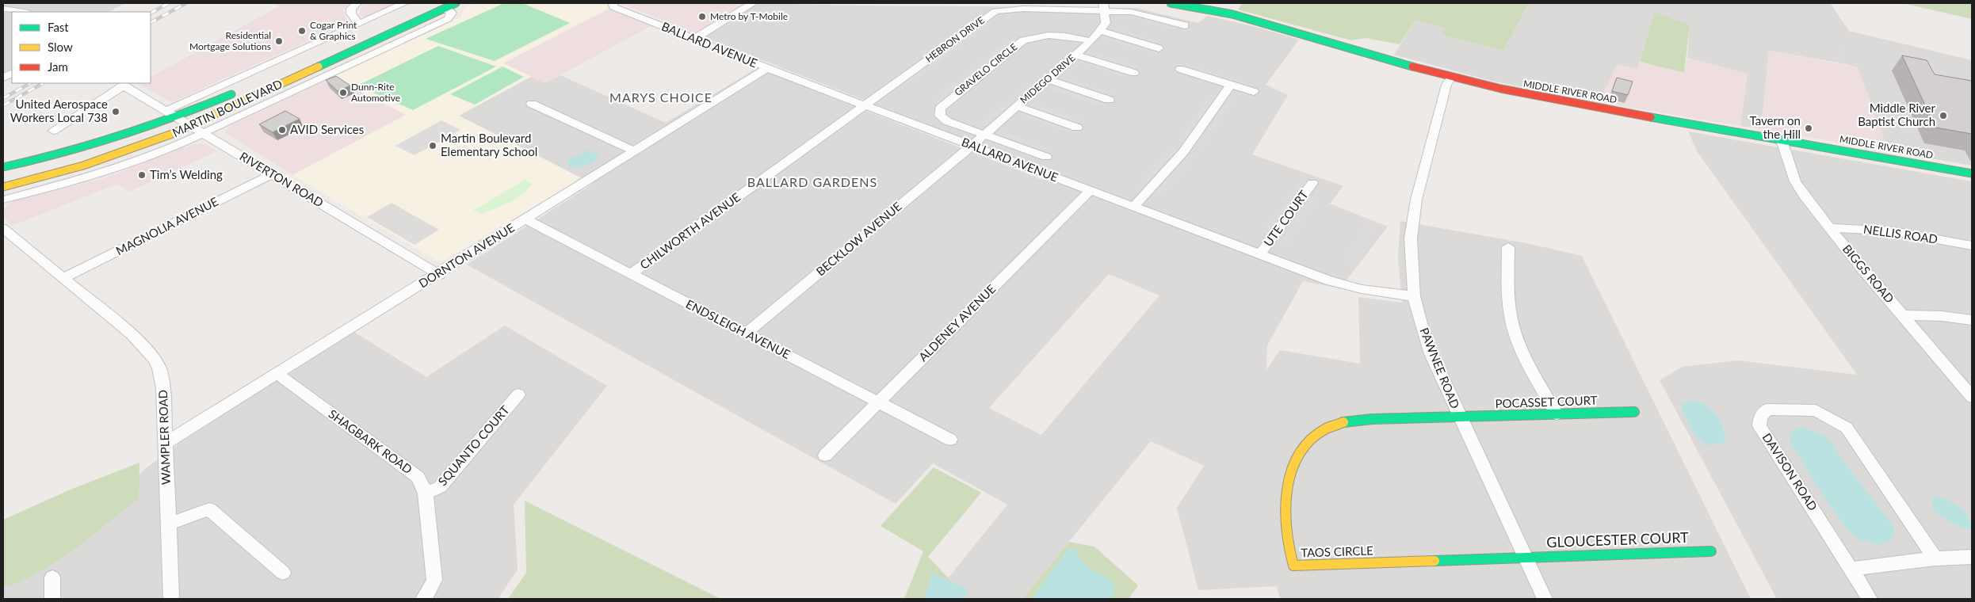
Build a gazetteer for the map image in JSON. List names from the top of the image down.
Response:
{
  "streets": {
    "street": [
      "HEBRON DRIVE",
      "BALLARD AVENUE",
      "GRAVELO CIRCLE",
      "MIDEGO DRIVE",
      "MIDDLE RIVER ROAD",
      "MARTIN BOULEVARD",
      "RIVERTON ROAD",
      "UTE COURT",
      "MAGNOLIA AVENUE",
      "CHILWORTH AVENUE",
      "NELLIS ROAD",
      "BECKLOW AVENUE",
      "DORNTON AVENUE",
      "BIGGS ROAD",
      "ALDENEY AVENUE",
      "ENDSLEIGH AVENUE",
      "PAWNEE ROAD",
      "POCASSET COURT",
      "WAMPLER ROAD",
      "SHAGBARK ROAD",
      "SQUANTO COURT",
      "DAVISON ROAD",
      "GLOUCESTER COURT",
      "TAOS CIRCLE"
    ]
  },
  "crossings": [
    ["HEBRON DRIVE", "BALLARD AVENUE"],
    ["HEBRON DRIVE", "CHILWORTH AVENUE"],
    ["BALLARD AVENUE", "MIDEGO DRIVE"],
    ["BALLARD AVENUE", "UTE COURT"],
    ["BALLARD AVENUE", "CHILWORTH AVENUE"],
    ["BALLARD AVENUE", "BECKLOW AVENUE"],
    ["BALLARD AVENUE", "DORNTON AVENUE"],
    ["BALLARD AVENUE", "ALDENEY AVENUE"],
    ["BALLARD AVENUE", "PAWNEE ROAD"],
    ["GRAVELO CIRCLE", "MIDEGO DRIVE"],
    ["MIDEGO DRIVE", "BECKLOW AVENUE"],
    ["MIDDLE RIVER ROAD", "BIGGS ROAD"],
    ["MIDDLE RIVER ROAD", "PAWNEE ROAD"],
    ["MARTIN BOULEVARD", "RIVERTON ROAD"],
    ["RIVERTON ROAD", "MAGNOLIA AVENUE"],
    ["RIVERTON ROAD", "DORNTON AVENUE"],
    ["MAGNOLIA AVENUE", "WAMPLER ROAD"],
    ["CHILWORTH AVENUE", "ENDSLEIGH AVENUE"],
    ["NELLIS ROAD", "BIGGS ROAD"],
    ["BECKLOW AVENUE", "ENDSLEIGH AVENUE"],
    ["DORNTON AVENUE", "ENDSLEIGH AVENUE"],
    ["DORNTON AVENUE", "WAMPLER ROAD"],
    ["DORNTON AVENUE", "SHAGBARK ROAD"],
    ["ALDENEY AVENUE", "ENDSLEIGH AVENUE"],
    ["PAWNEE ROAD", "POCASSET COURT"],
    ["PAWNEE ROAD", "GLOUCESTER COURT"],
    ["PAWNEE ROAD", "TAOS CIRCLE"],
    ["POCASSET COURT", "TAOS CIRCLE"],
    ["SHAGBARK ROAD", "SQUANTO COURT"],
    ["GLOUCESTER COURT", "TAOS CIRCLE"]
  ],
  "districts": ["MARYS CHOICE", "BALLARD GARDENS"],
  "places": [
    "Metro by T-Mobile",
    "Cogar Print & Graphics",
    "Residential Mortgage Solutions",
    "Dunn-Rite Automotive",
    "United Aerospace Workers Local 738",
    "Middle River Baptist Church",
    "Tavern on the Hill",
    "AVID Services",
    "Martin Boulevard Elementary School",
    "Tim’s Welding"
  ],
  "legend": ["Fast", "Slow", "Jam"]
}
